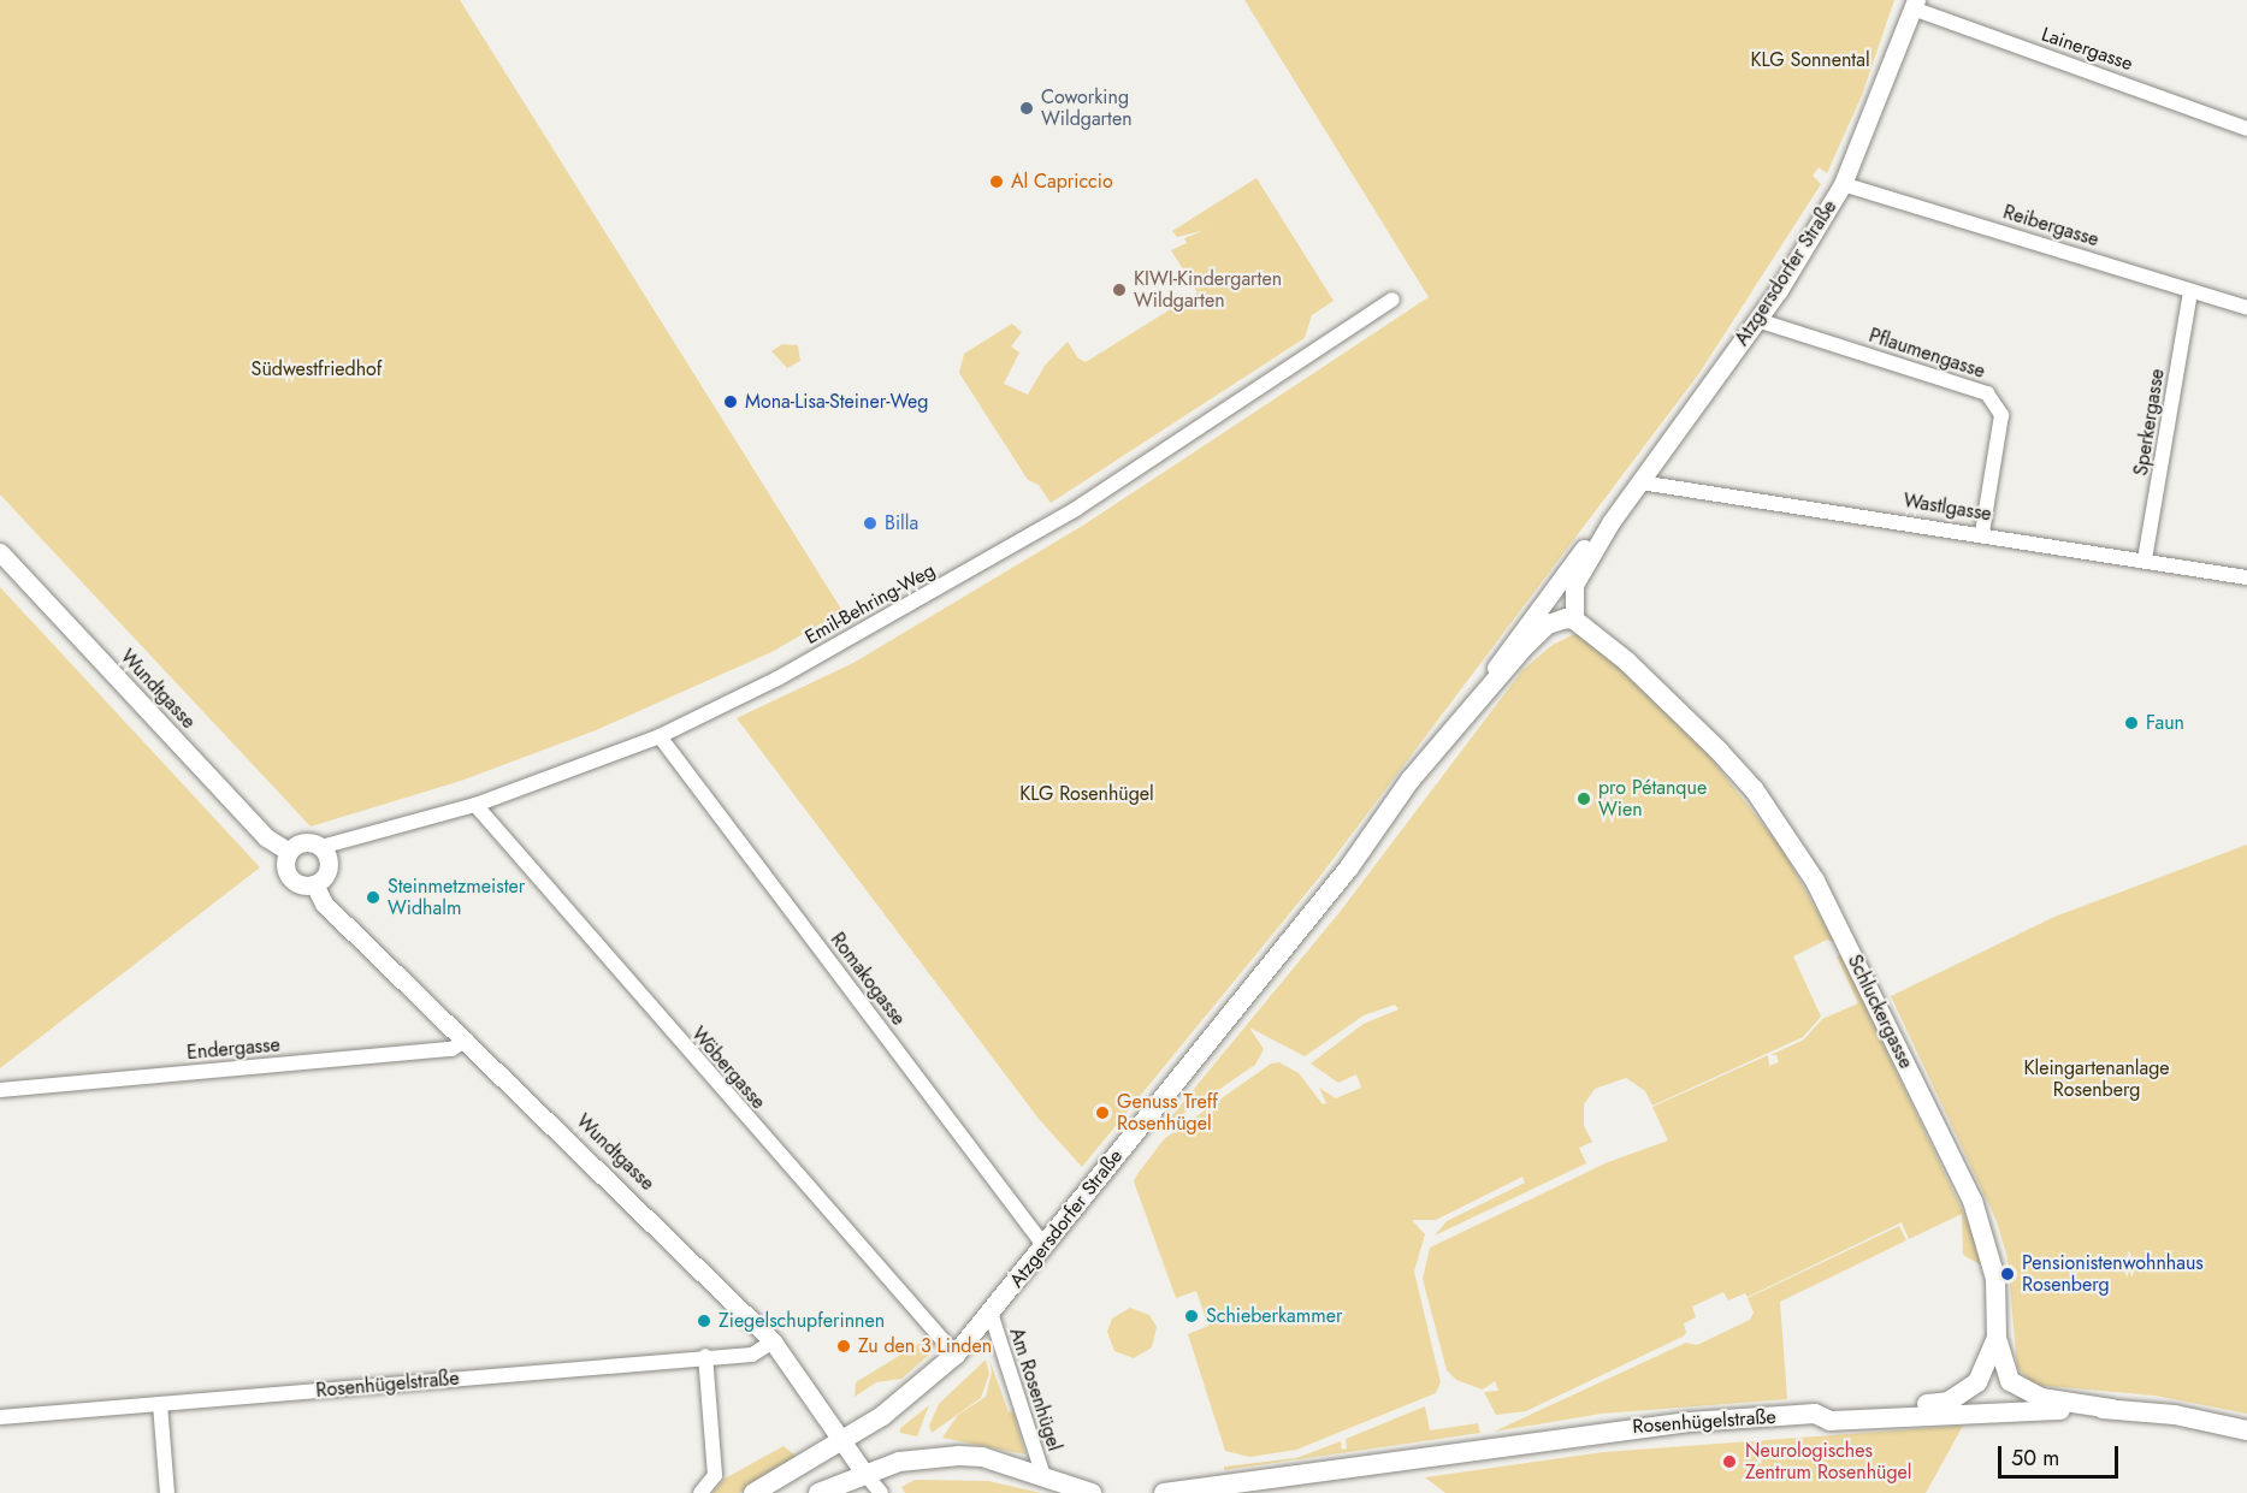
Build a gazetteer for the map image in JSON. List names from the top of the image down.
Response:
{
  "streets": {
    "main road": ["Atzgersdorfer Straße", "Schluckergasse", "Rosenhügelstraße"],
    "street": [
      "Lainergasse",
      "Reibergasse",
      "Pflaumengasse",
      "Sperkergasse",
      "Wastlgasse",
      "Emil-Behring-Weg",
      "Wundtgasse",
      "Romakogasse",
      "Endergasse",
      "Wöbergasse",
      "Am Rosenhügel"
    ]
  },
  "crossings": [
    ["Lainergasse", "Atzgersdorfer Straße"],
    ["Reibergasse", "Atzgersdorfer Straße"],
    ["Reibergasse", "Sperkergasse"],
    ["Atzgersdorfer Straße", "Pflaumengasse"],
    ["Atzgersdorfer Straße", "Wastlgasse"],
    ["Atzgersdorfer Straße", "Wundtgasse"],
    ["Atzgersdorfer Straße", "Romakogasse"],
    ["Atzgersdorfer Straße", "Schluckergasse"],
    ["Atzgersdorfer Straße", "Wöbergasse"],
    ["Atzgersdorfer Straße", "Am Rosenhügel"],
    ["Pflaumengasse", "Wastlgasse"],
    ["Sperkergasse", "Wastlgasse"],
    ["Emil-Behring-Weg", "Wundtgasse"],
    ["Emil-Behring-Weg", "Romakogasse"],
    ["Emil-Behring-Weg", "Wöbergasse"],
    ["Wundtgasse", "Endergasse"],
    ["Wundtgasse", "Rosenhügelstraße"],
    ["Schluckergasse", "Rosenhügelstraße"]
  ],
  "parks": [
    "KLG Sonnental",
    "Südwestfriedhof",
    "KLG Rosenhügel",
    "Kleingartenanlage Rosenberg"
  ],
  "places": [
    "Coworking Wildgarten",
    "Al Capriccio",
    "KIWI-Kindergarten Wildgarten",
    "Mona-Lisa-Steiner-Weg",
    "Billa",
    "Faun",
    "pro Pétanque Wien",
    "Steinmetzmeister Widhalm",
    "Genuss Treff Rosenhügel",
    "Pensionistenwohnhaus Rosenberg",
    "Schieberkammer",
    "Ziegelschupferinnen",
    "Zu den 3 Linden",
    "Neurologisches Zentrum Rosenhügel"
  ],
  "scale_bar": "50 m"
}
